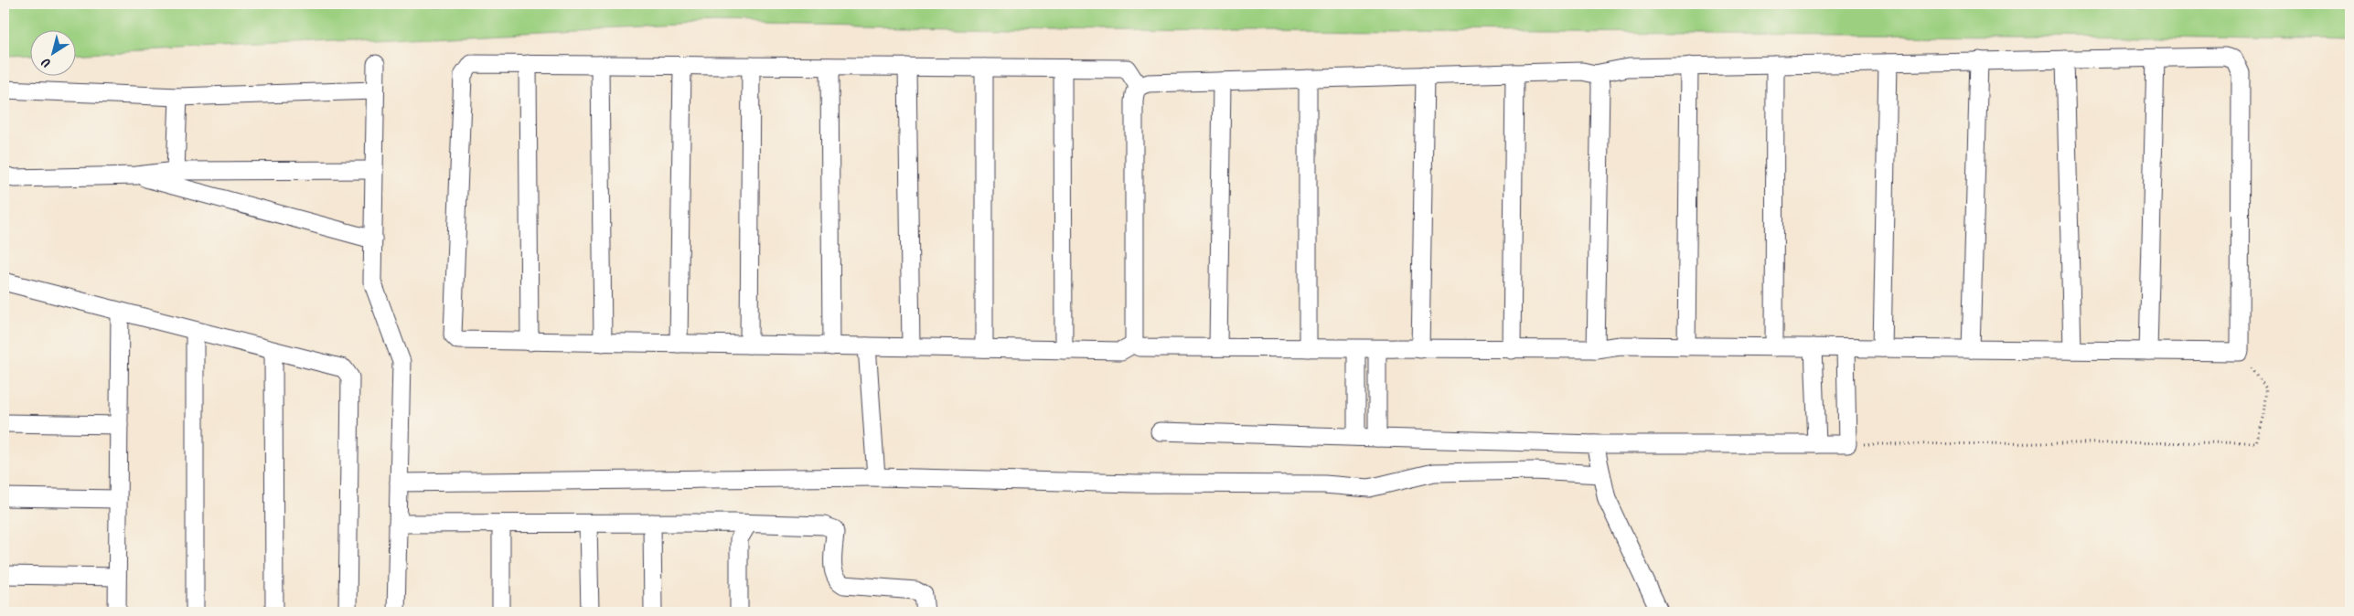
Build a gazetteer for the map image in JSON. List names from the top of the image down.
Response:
{
  "north": "bottom left"
}
